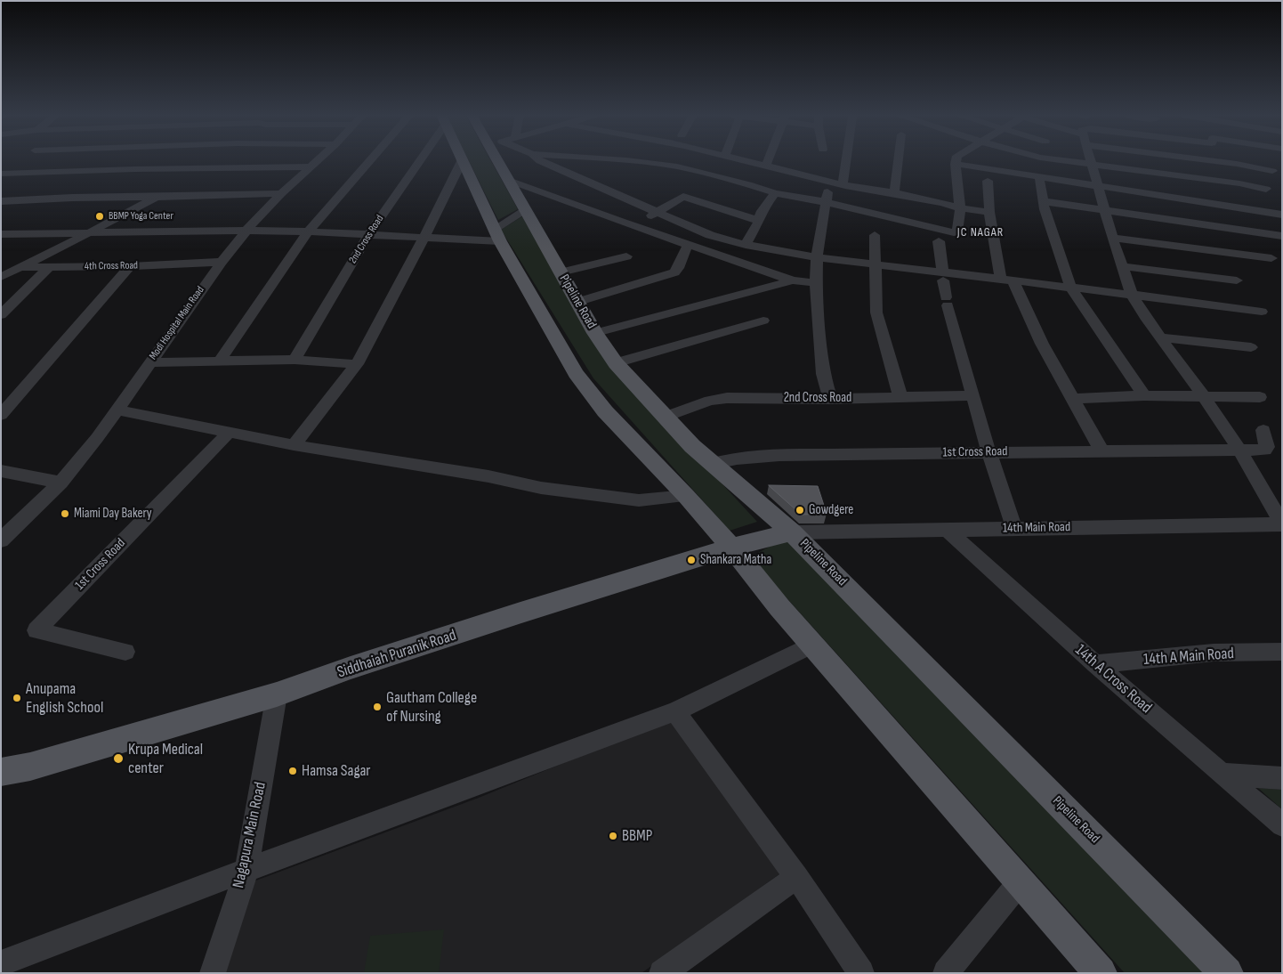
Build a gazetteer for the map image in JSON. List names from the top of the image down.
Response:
{
  "streets": {
    "main road": ["Pipeline Road", "Siddhaiah Puranik Road"],
    "street": [
      "2nd Cross Road",
      "4th Cross Road",
      "Modi Hospital Main Road",
      "1st Cross Road",
      "14th Main Road",
      "14th A Main Road",
      "14th A Cross Road",
      "Nagapura Main Road"
    ]
  },
  "crossings": [
    ["2nd Cross Road", "Pipeline Road"],
    ["4th Cross Road", "Modi Hospital Main Road"],
    ["Pipeline Road", "1st Cross Road"],
    ["Pipeline Road", "14th Main Road"],
    ["Pipeline Road", "Siddhaiah Puranik Road"],
    ["14th Main Road", "Siddhaiah Puranik Road"],
    ["14th Main Road", "14th A Cross Road"],
    ["Siddhaiah Puranik Road", "Nagapura Main Road"],
    ["14th A Main Road", "14th A Cross Road"]
  ],
  "districts": ["JC NAGAR"],
  "places": [
    "BBMP Yoga Center",
    "Gowdgere",
    "Miami Day Bakery",
    "Shankara Matha",
    "Anupama English School",
    "Gautham College of Nursing",
    "Krupa Medical center",
    "Hamsa Sagar",
    "BBMP"
  ]
}
